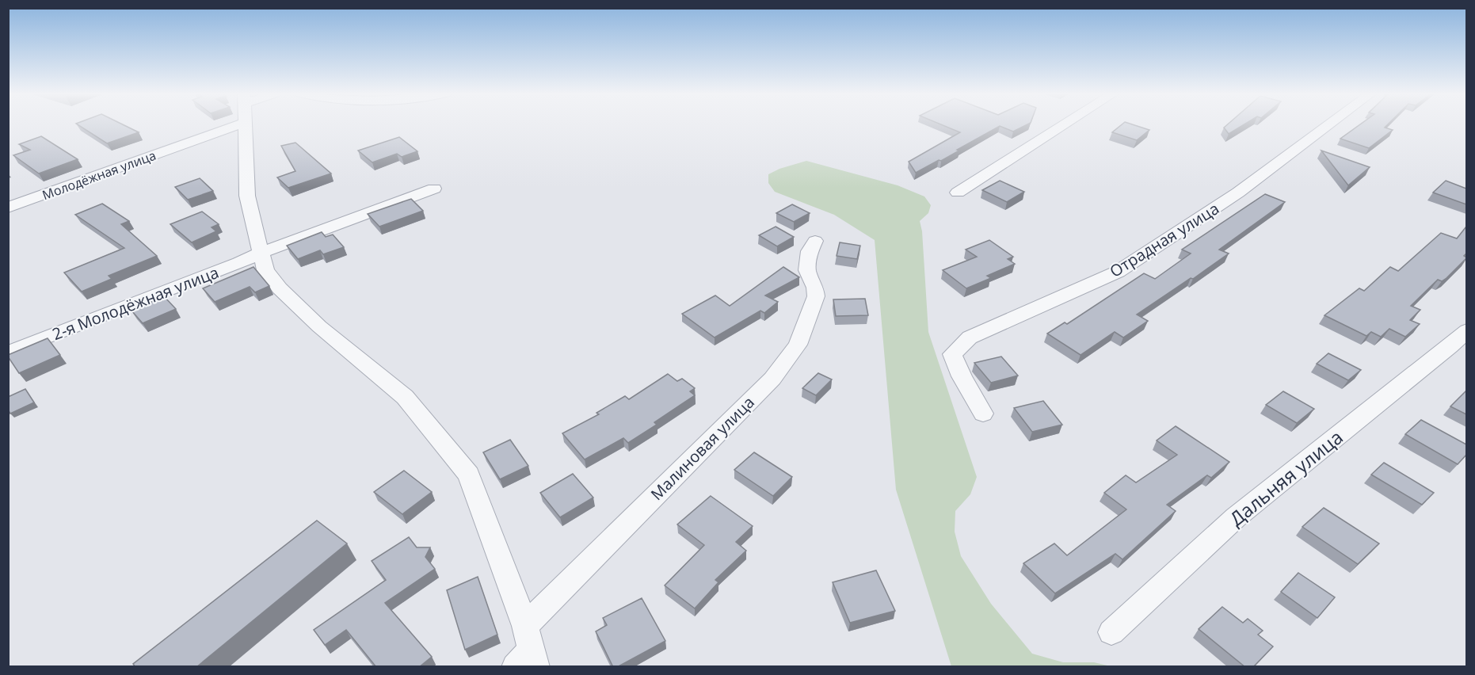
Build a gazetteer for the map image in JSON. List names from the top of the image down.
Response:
{
  "streets": {
    "street": [
      "Молодёжная улица",
      "Отрадная улица",
      "2-я Молодёжная улица",
      "Малиновая улица",
      "Дальняя улица"
    ]
  }
}
